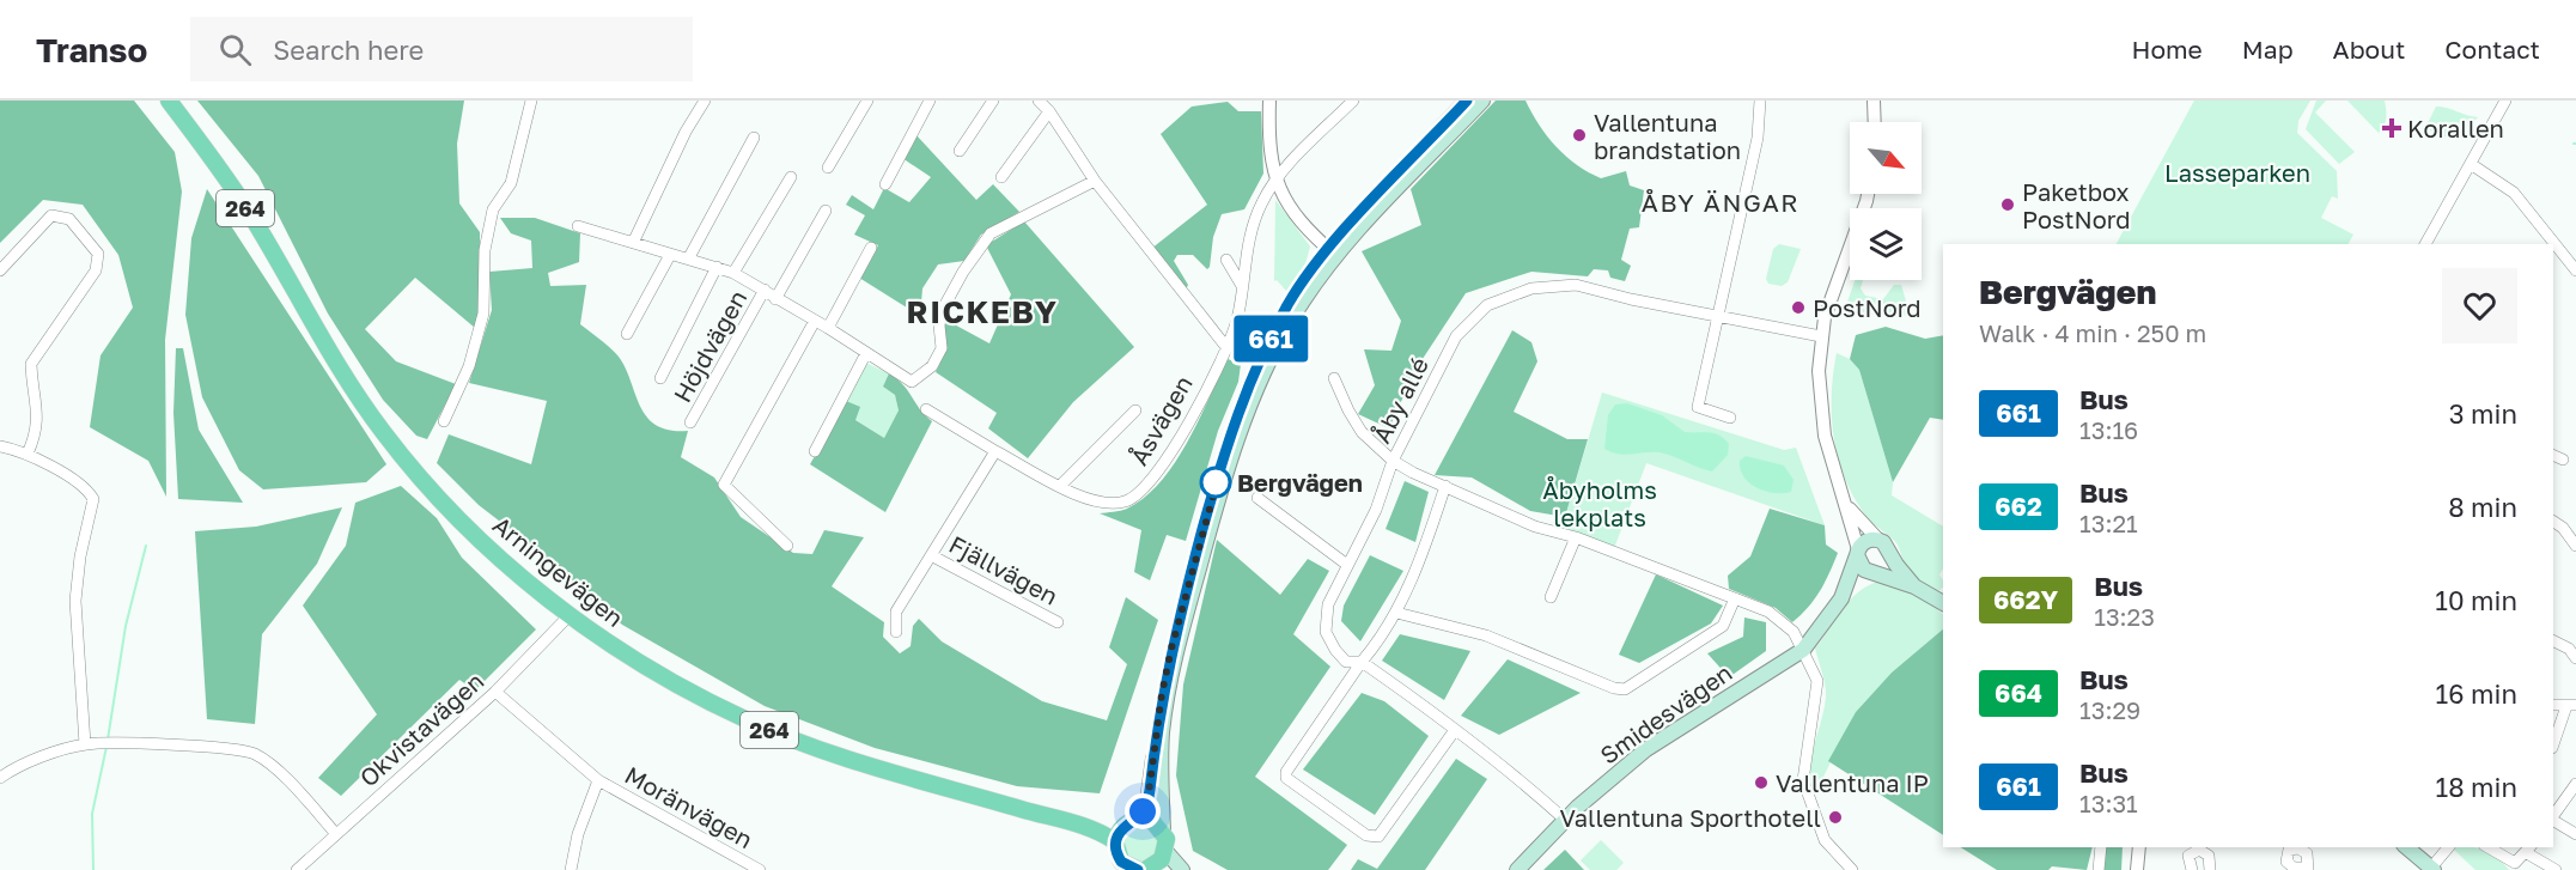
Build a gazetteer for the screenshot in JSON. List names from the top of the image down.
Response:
{
  "streets": {
    "main road": ["264", "Arningevägen", "Smidesvägen"],
    "street": [
      "Höjdvägen",
      "Åby allé",
      "Åsvägen",
      "Fjällvägen",
      "Okvistavägen",
      "Moränvägen"
    ]
  },
  "crossings": [
    ["Arningevägen", "Okvistavägen"],
    ["Okvistavägen", "Moränvägen"]
  ],
  "districts": ["ÅBY ÄNGAR", "RICKEBY"],
  "parks": ["Lasseparken", "Åbyholms lekplats"],
  "places": {
    "health": ["Korallen"],
    "other": [
      "Vallentuna brandstation",
      "Paketbox PostNord",
      "PostNord",
      "Bergvägen",
      "Vallentuna IP",
      "Vallentuna Sporthotell"
    ]
  },
  "lines": ["bus line 661"],
  "north": "bottom right",
  "page": {
    "header": "Transo",
    "search": "Search here",
    "nav": [
      "Home",
      "Map",
      "About",
      "Contact"
    ],
    "on_map": "661",
    "heading": ["Bergvägen", "Walk · 4 min · 250 m"],
    "list": [
      {
        "mark": "661",
        "name": "Bus",
        "note": "13:16",
        "value": "3 min"
      },
      {
        "mark": "662",
        "name": "Bus",
        "note": "13:21",
        "value": "8 min"
      },
      {
        "mark": "662Y",
        "name": "Bus",
        "note": "13:23",
        "value": "10 min"
      },
      {
        "mark": "664",
        "name": "Bus",
        "note": "13:29",
        "value": "16 min"
      },
      {
        "mark": "661",
        "name": "Bus",
        "note": "13:31",
        "value": "18 min"
      }
    ]
  }
}
